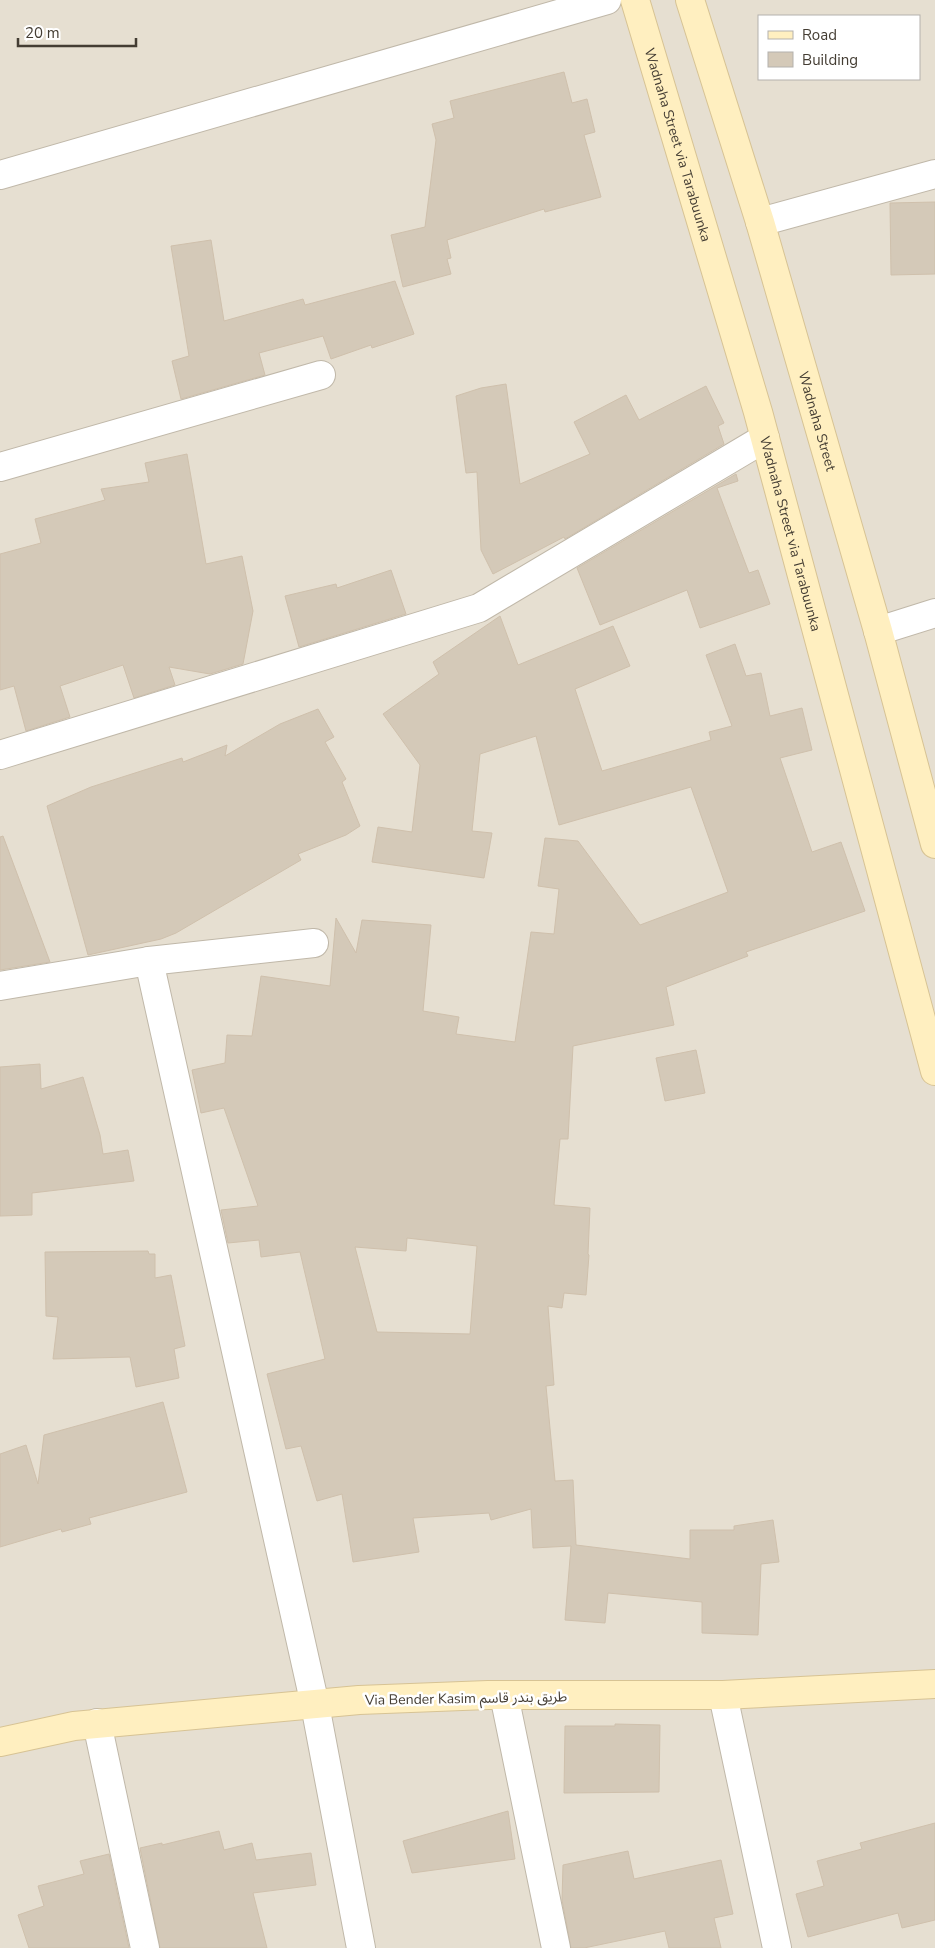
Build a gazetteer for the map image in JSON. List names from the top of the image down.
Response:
{
  "streets": {
    "main road": ["Wadnaha Street via Tarabuunka", "Wadnaha Street", "Via Bender Kasim طريق بندر قاسم"]
  },
  "legend": ["Road", "Building"],
  "scale_bar": "20 m"
}
